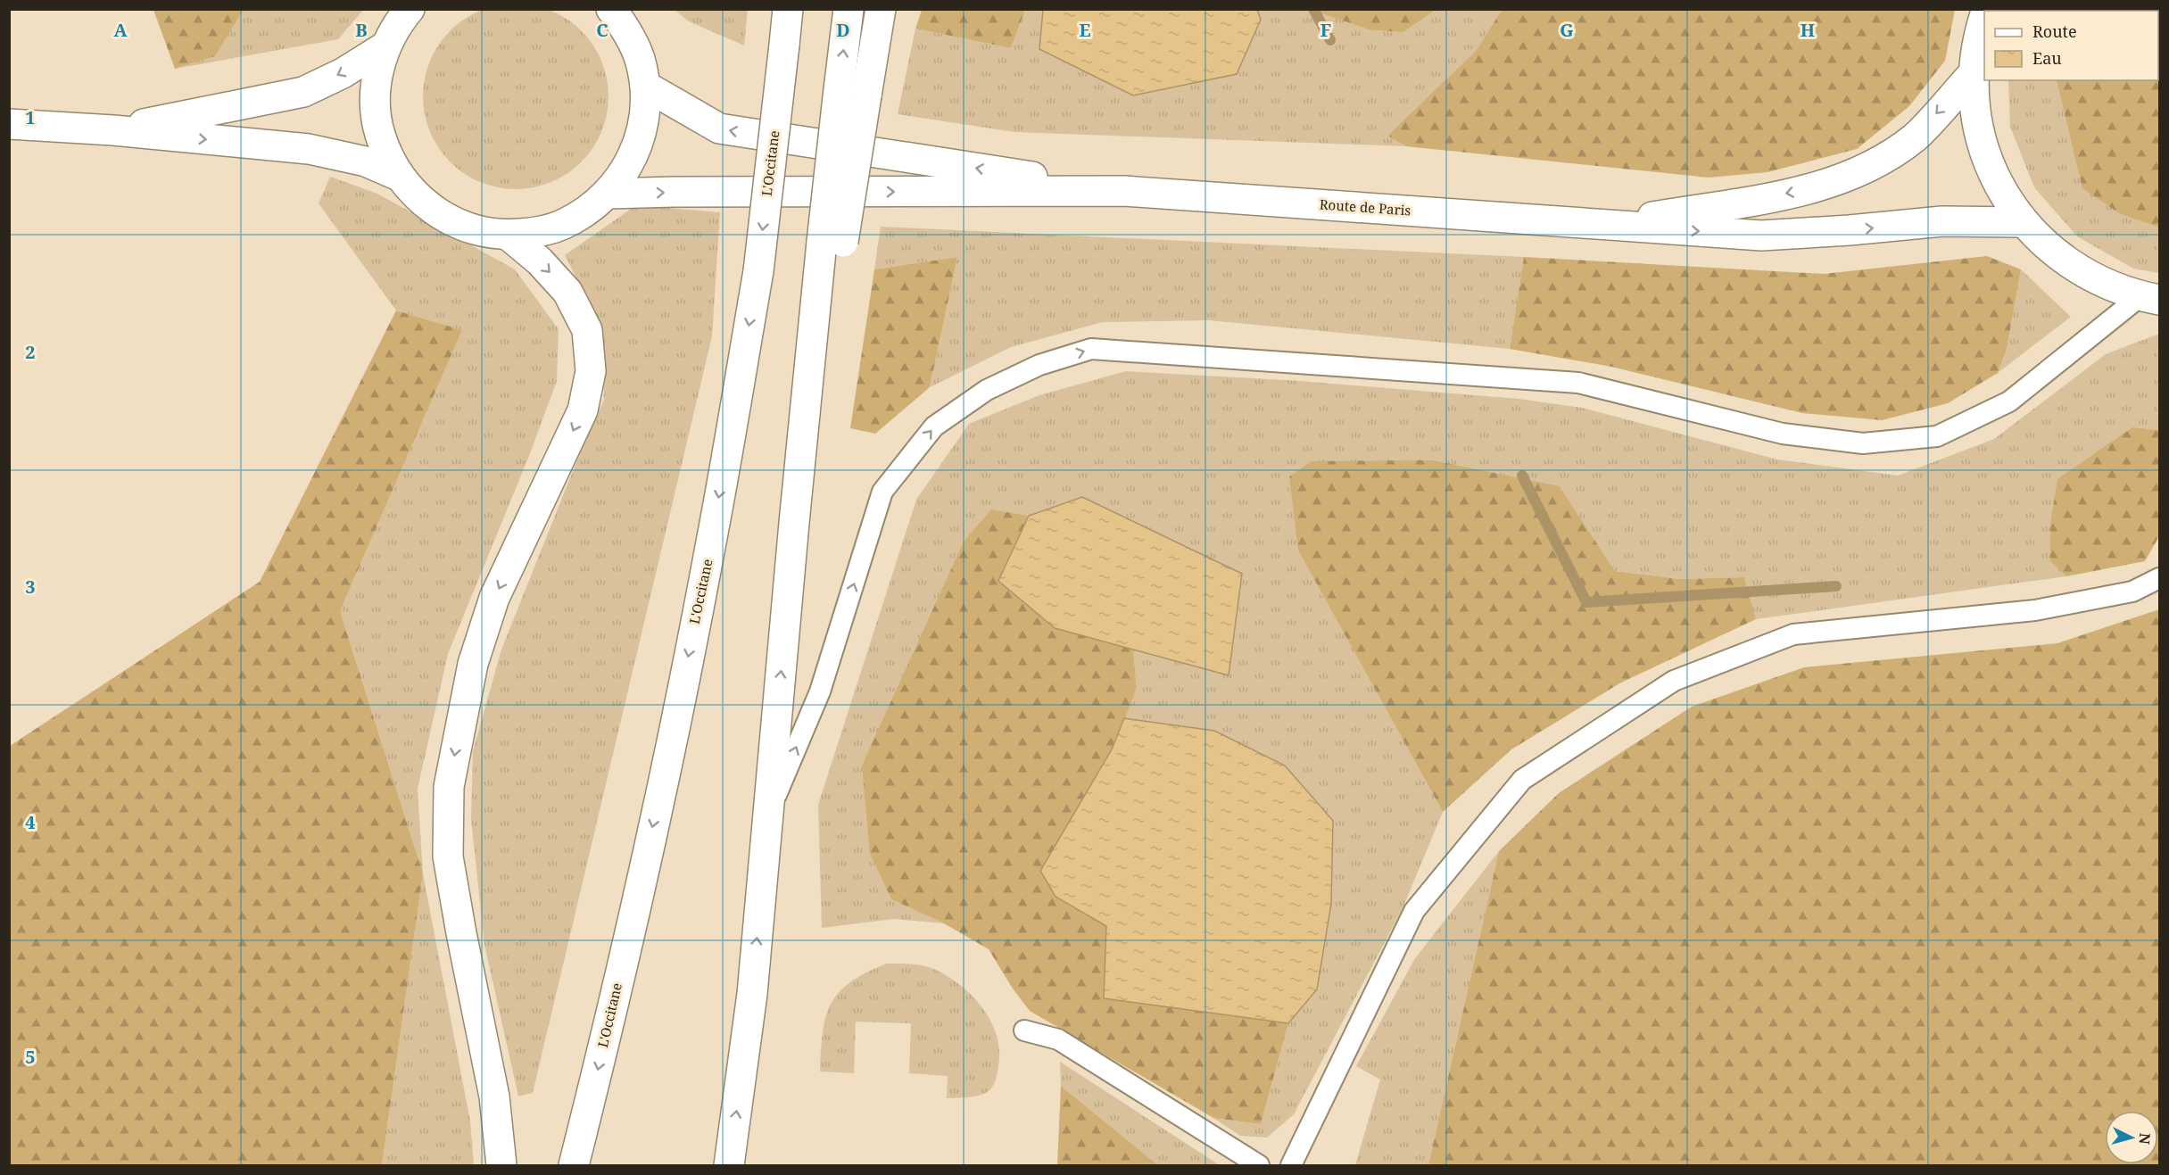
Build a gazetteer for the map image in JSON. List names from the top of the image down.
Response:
{
  "streets": {
    "main road": ["L'Occitane", "Route de Paris"]
  },
  "legend": ["Route", "Eau"],
  "north": "right",
  "grid": {
    "columns": [
      "A",
      "B",
      "C",
      "D",
      "E",
      "F",
      "G",
      "H"
    ],
    "rows": [
      "1",
      "2",
      "3",
      "4",
      "5"
    ]
  }
}
